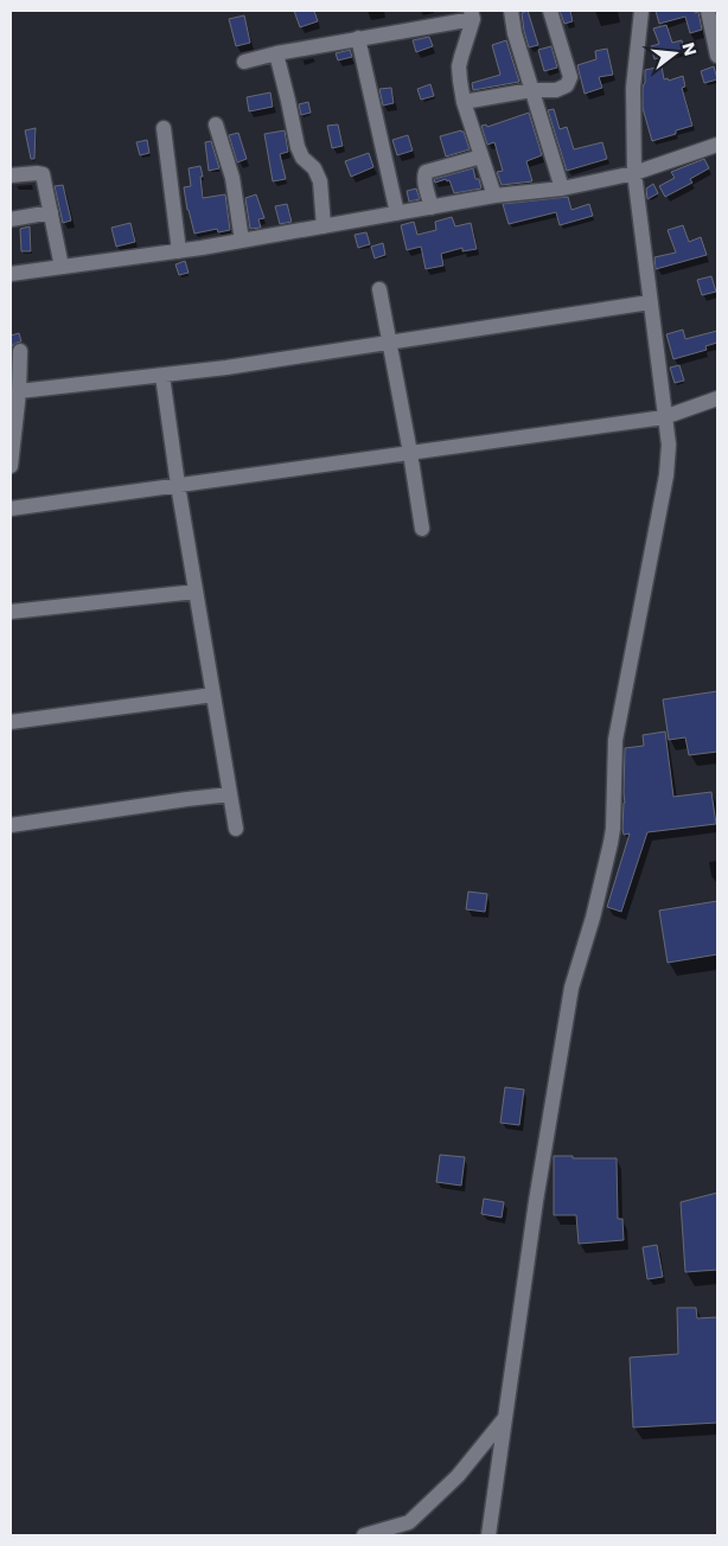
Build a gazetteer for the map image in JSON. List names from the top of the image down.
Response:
{
  "north": "right"
}
